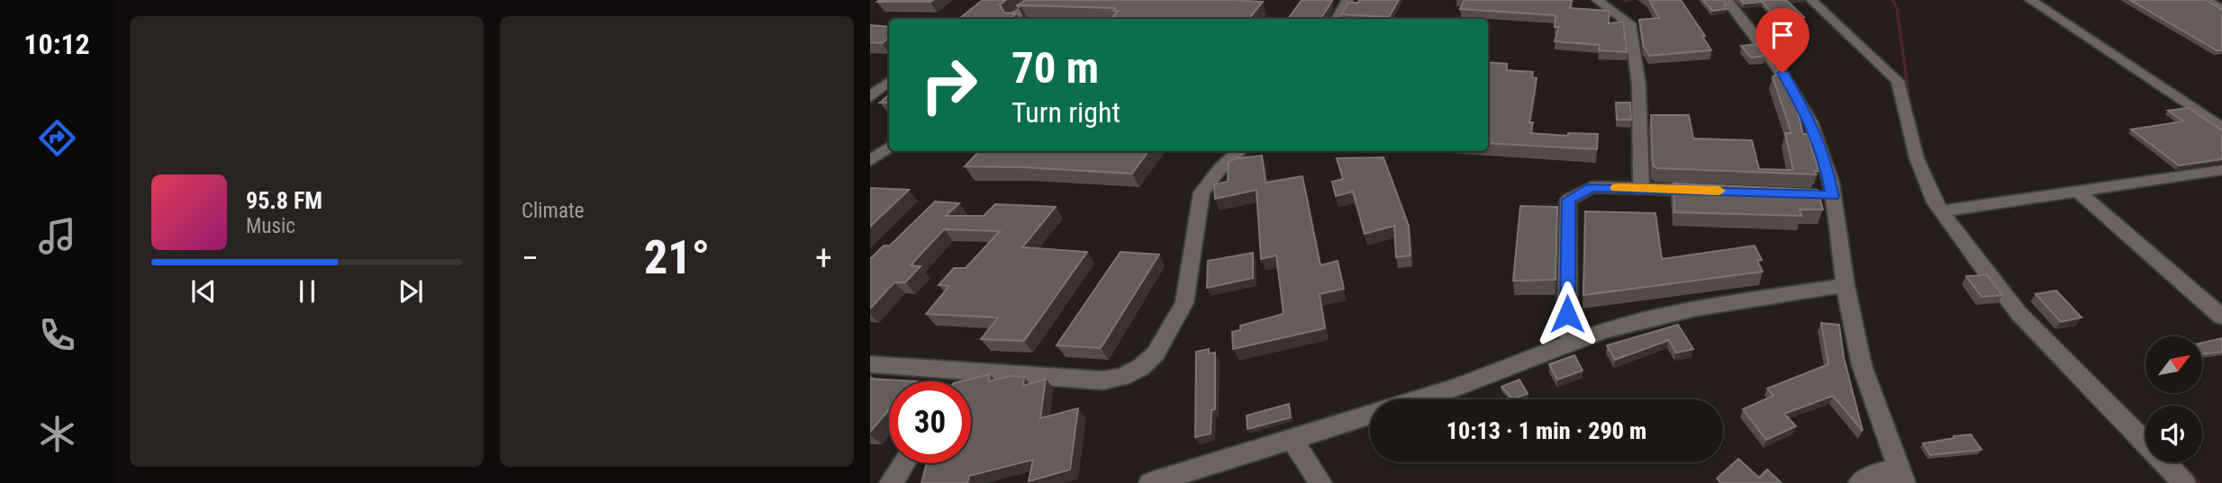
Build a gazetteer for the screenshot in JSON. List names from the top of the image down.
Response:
{
  "north": "top right",
  "page": {
    "tabs": "10:12",
    "tile": "Climate",
    "turn": ["70 m", "Turn right"],
    "song": ["95.8 FM", "Music"],
    "heat": ["−", "21°", "+"],
    "limit": "30",
    "trip": "10:13 · 1 min · 290 m"
  }
}
